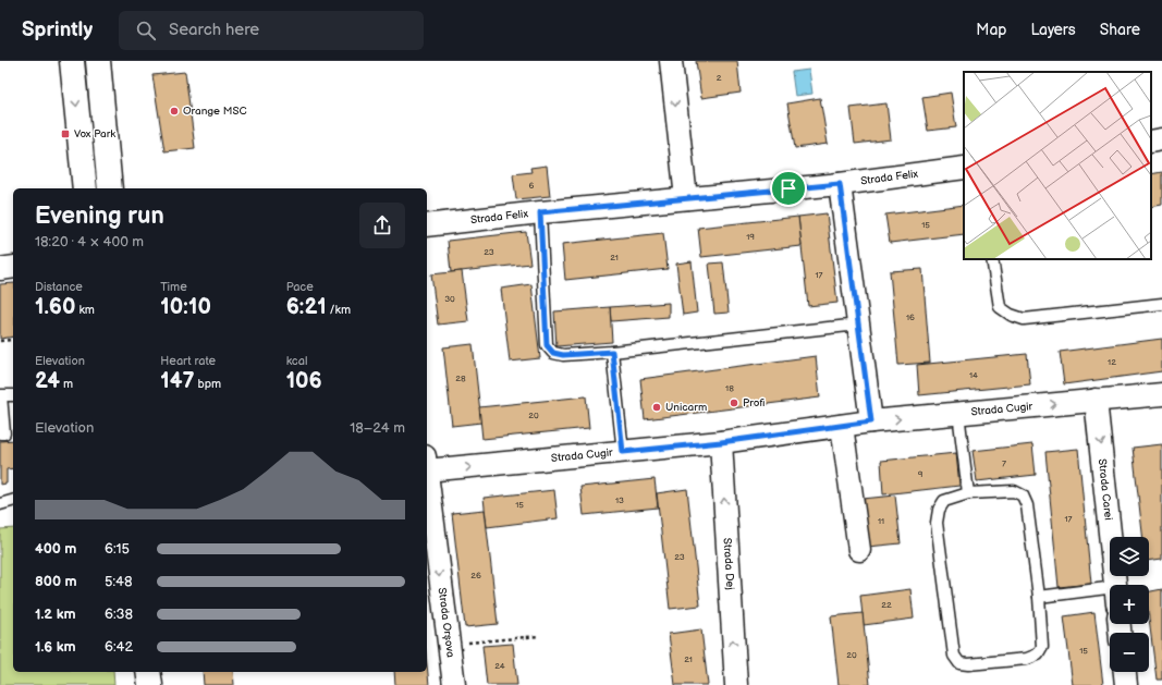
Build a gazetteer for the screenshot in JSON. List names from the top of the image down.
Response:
{
  "streets": {
    "street": [
      "Strada Felix",
      "Strada Cugir",
      "Strada Carei",
      "Strada Dej",
      "Strada Orșova"
    ]
  },
  "crossings": [
    ["Strada Cugir", "Strada Carei"],
    ["Strada Cugir", "Strada Dej"]
  ],
  "one_way": ["Strada Cugir", "Strada Carei", "Strada Orșova"],
  "places": {
    "other": ["Orange MSC", "Profi", "Unicarm"],
    "transit": ["Vox Park"]
  },
  "house_numbers": [
    "2",
    "6",
    "15",
    "19",
    "23",
    "21",
    "17",
    "30",
    "16",
    "12",
    "14",
    "28",
    "18",
    "20",
    "7",
    "9",
    "13",
    "15",
    "17",
    "11",
    "23",
    "26",
    "22",
    "15",
    "20",
    "21",
    "24"
  ],
  "page": {
    "header": "Sprintly",
    "search": "Search here",
    "nav": ["Map", "Layers", "Share"],
    "heading": ["Evening run", "18:20 · 4 × 400 m"],
    "stats": [
      ["Distance", "1.60 km"],
      ["Time", "10:10"],
      ["Pace", "6:21 /km"],
      ["Elevation", "24 m"],
      ["Heart rate", "147 bpm"],
      ["kcal", "106"]
    ],
    "chart": ["Elevation", "18–24 m"],
    "list": [
      {
        "name": "400 m",
        "note": "6:15"
      },
      {
        "name": "800 m",
        "note": "5:48"
      },
      {
        "name": "1.2 km",
        "note": "6:38"
      },
      {
        "name": "1.6 km",
        "note": "6:42"
      }
    ],
    "map_buttons": ["+", "−"]
  }
}
